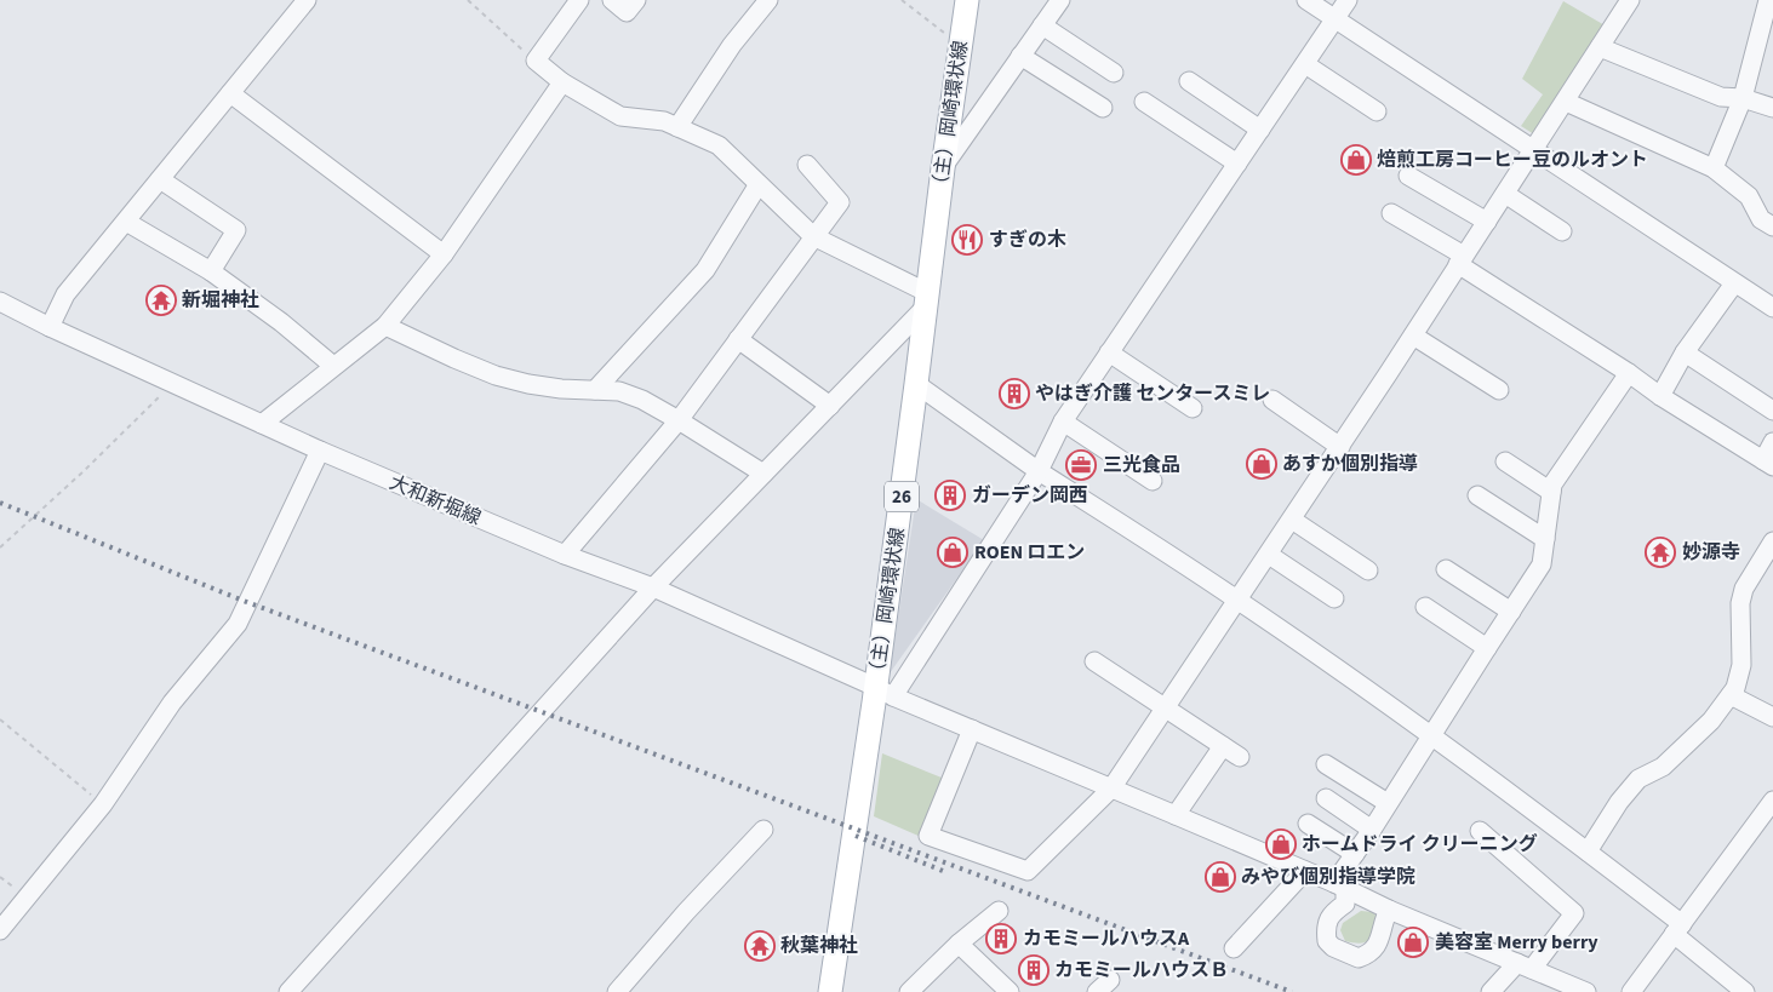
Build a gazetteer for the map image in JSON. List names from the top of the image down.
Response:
{
  "streets": {
    "main road": ["（主）岡崎環状線", "26"],
    "street": ["大和新堀線"]
  },
  "crossings": [
    ["（主）岡崎環状線", "大和新堀線"]
  ],
  "places": {
    "shop": [
      "焙煎工房コーヒー豆のルオント",
      "あすか個別指導",
      "ROEN ロエン",
      "ホームドライ クリーニング",
      "みやび個別指導学院",
      "美容室 Merry berry"
    ],
    "restaurant": ["すぎの木"],
    "temple": ["新堀神社", "妙源寺", "秋葉神社"],
    "building": [
      "やはぎ介護 センタースミレ",
      "ガーデン岡西",
      "カモミールハウスA",
      "カモミールハウスＢ"
    ],
    "office": ["三光食品"]
  }
}
